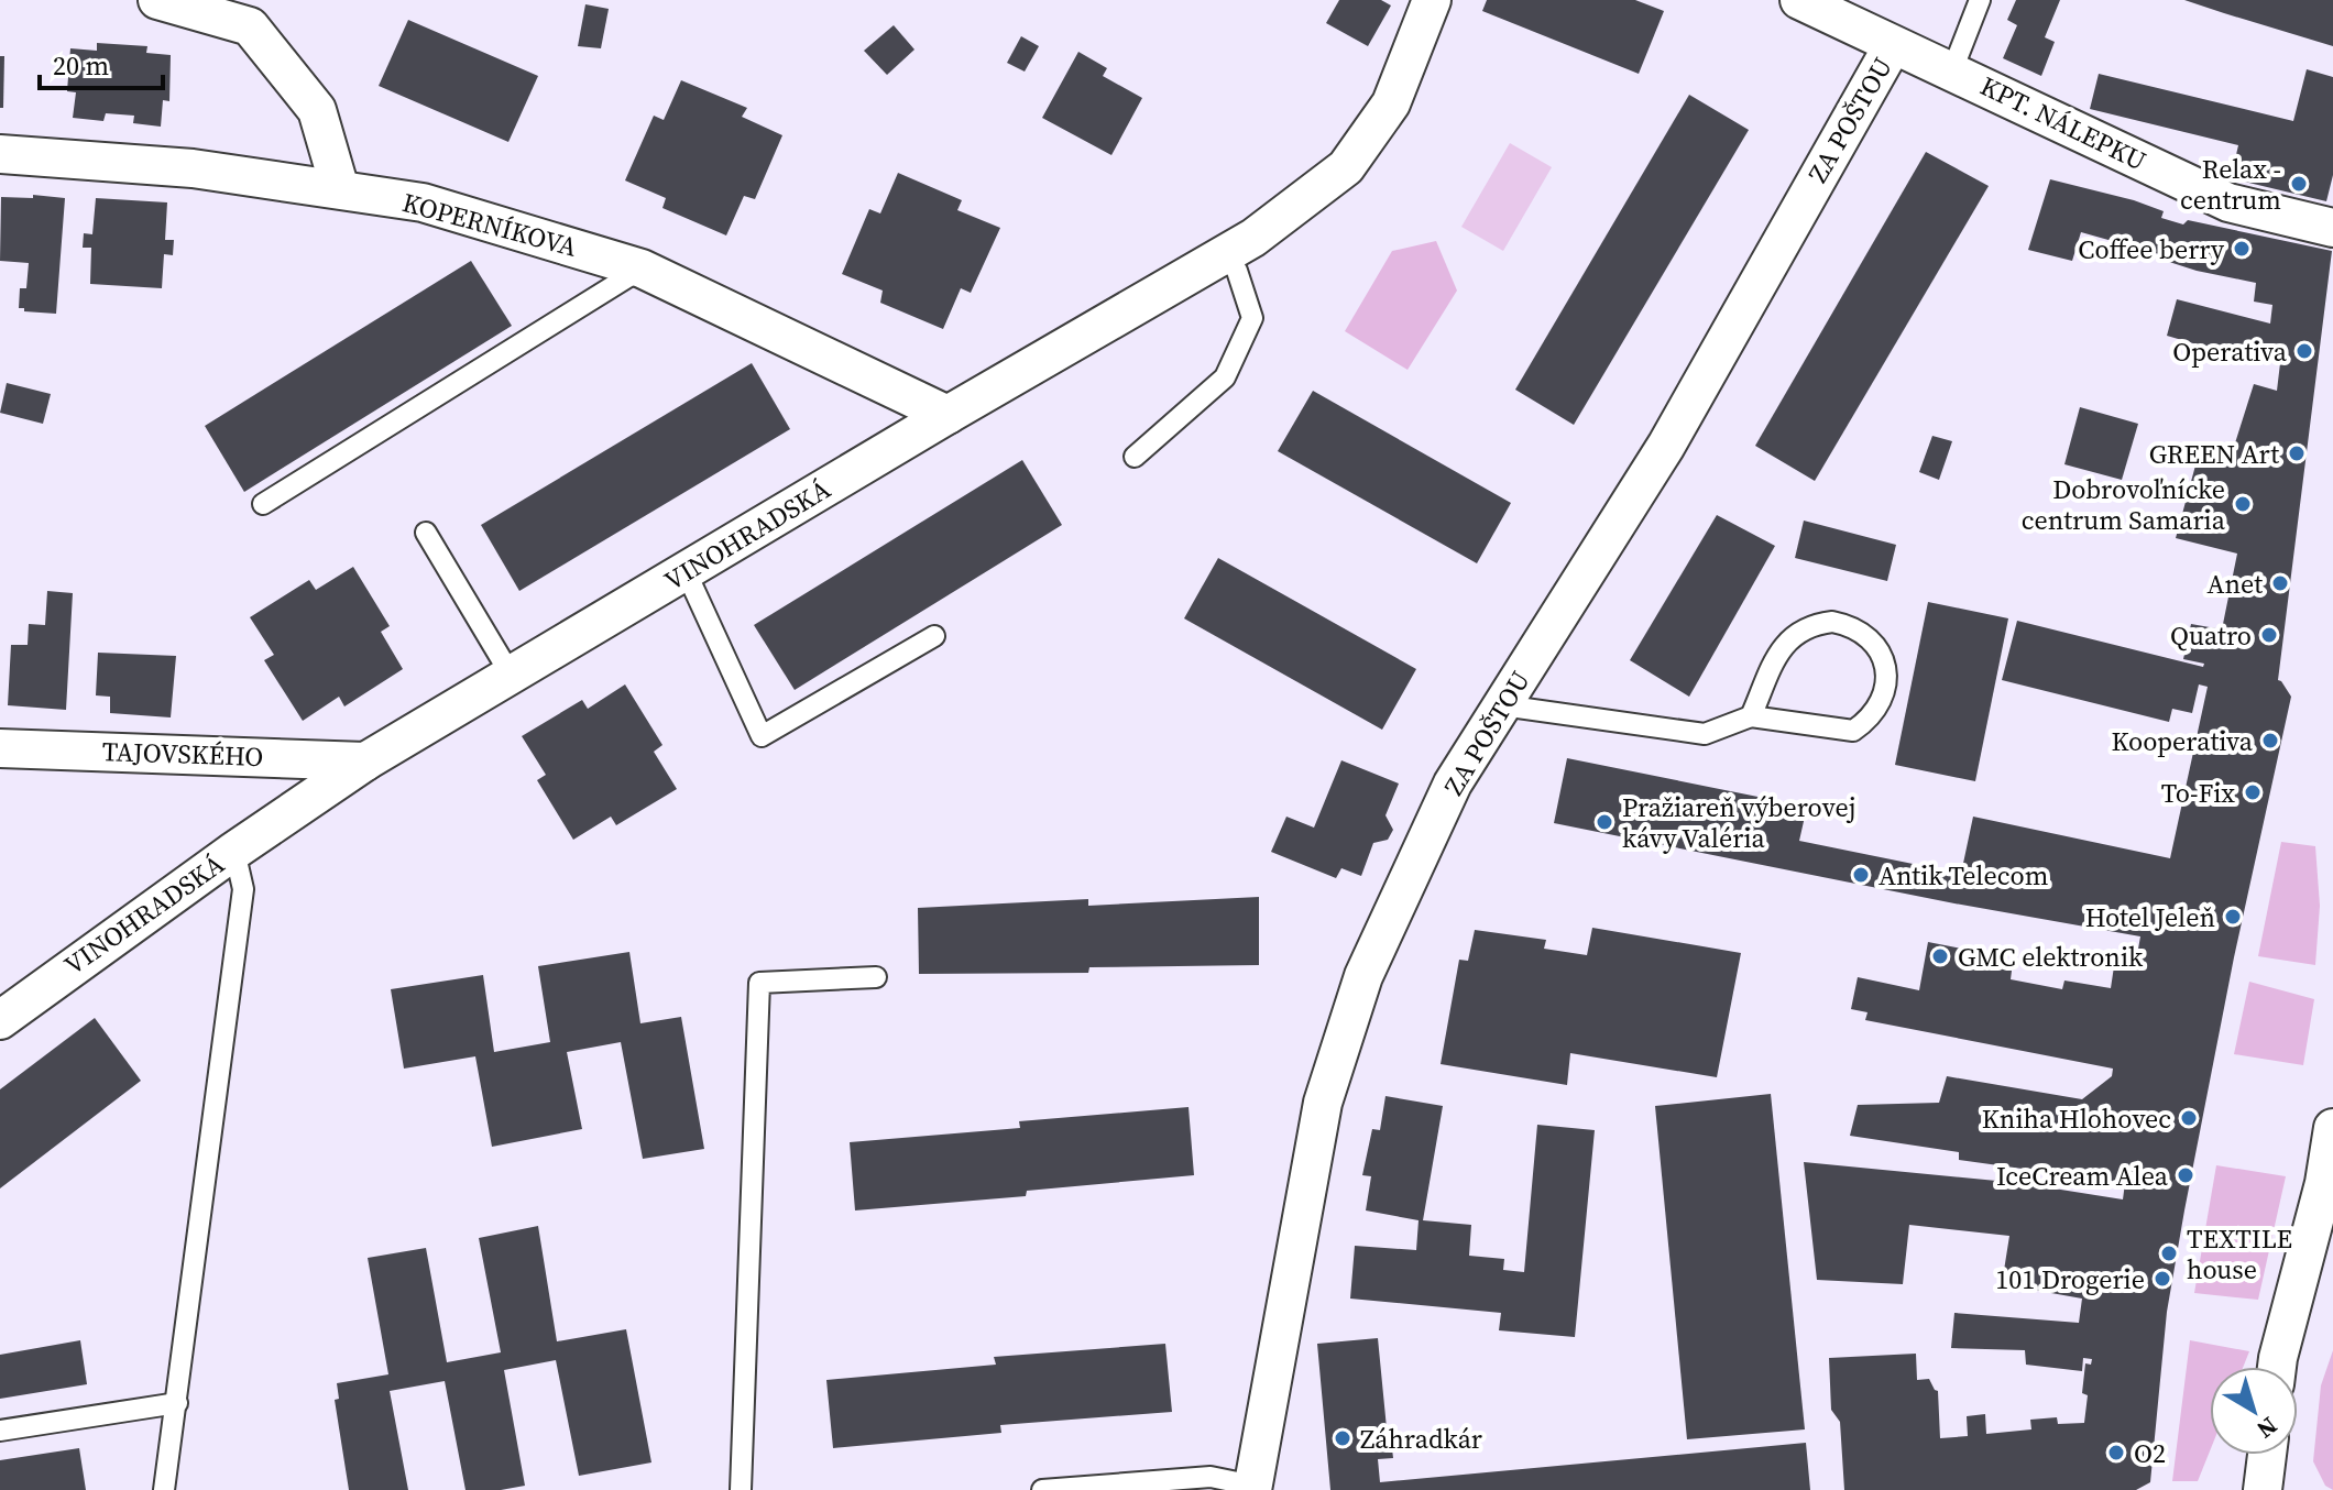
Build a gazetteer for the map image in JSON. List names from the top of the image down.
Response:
{
  "streets": {
    "street": [
      "ZA POŠTOU",
      "KPT. NÁLEPKU",
      "KOPERNÍKOVA",
      "VINOHRADSKÁ",
      "TAJOVSKÉHO"
    ]
  },
  "crossings": [
    ["ZA POŠTOU", "KPT. NÁLEPKU"],
    ["KOPERNÍKOVA", "VINOHRADSKÁ"],
    ["VINOHRADSKÁ", "TAJOVSKÉHO"]
  ],
  "places": [
    "Relax - centrum",
    "Coffee berry",
    "Operativa",
    "GREEN Art",
    "Dobrovoľnícke centrum Samaria",
    "Anet",
    "Quatro",
    "Kooperativa",
    "To-Fix",
    "Pražiareň výberovej kávy Valéria",
    "Antik Telecom",
    "Hotel Jeleň",
    "GMC elektronik",
    "Kniha Hlohovec",
    "IceCream Alea",
    "TEXTILE house",
    "101 Drogerie",
    "Záhradkár",
    "O2"
  ],
  "scale_bar": "20 m",
  "north": "bottom right"
}
